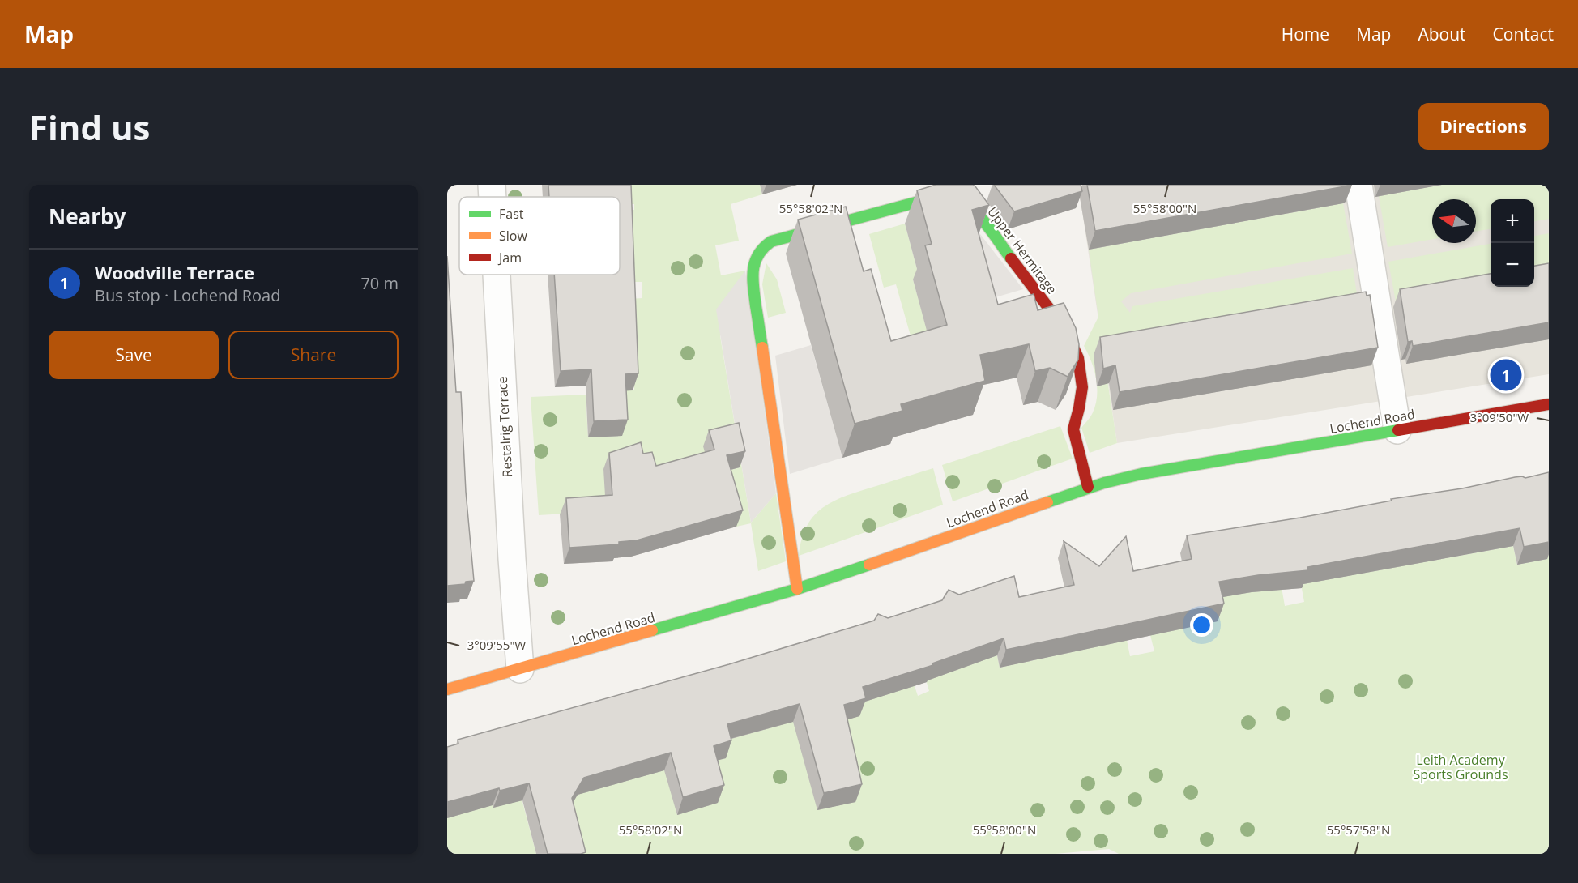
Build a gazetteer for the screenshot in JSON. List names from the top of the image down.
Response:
{
  "streets": {
    "street": ["Upper Hermitage", "Lochend Road", "Restalrig Terrace"]
  },
  "crossings": [
    ["Upper Hermitage", "Lochend Road"],
    ["Lochend Road", "Restalrig Terrace"]
  ],
  "parks": ["Leith Academy Sports Grounds"],
  "legend": ["Fast", "Slow", "Jam"],
  "north": "left",
  "page": {
    "header": "Map",
    "nav": [
      "Home",
      "Map",
      "About",
      "Contact"
    ],
    "buttons": [
      "Directions",
      ["Save", "Share"]
    ],
    "title": "Find us",
    "heading": "Nearby",
    "map_buttons": ["+", "−"],
    "list": [
      {
        "mark": "1",
        "name": "Woodville Terrace",
        "note": "Bus stop · Lochend Road",
        "value": "70 m"
      }
    ],
    "pins": "1"
  },
  "coordinates": [
    "55°58'02\"N",
    "55°58'00\"N",
    "3°09'50\"W",
    "3°09'55\"W",
    "55°57'58\"N"
  ]
}
